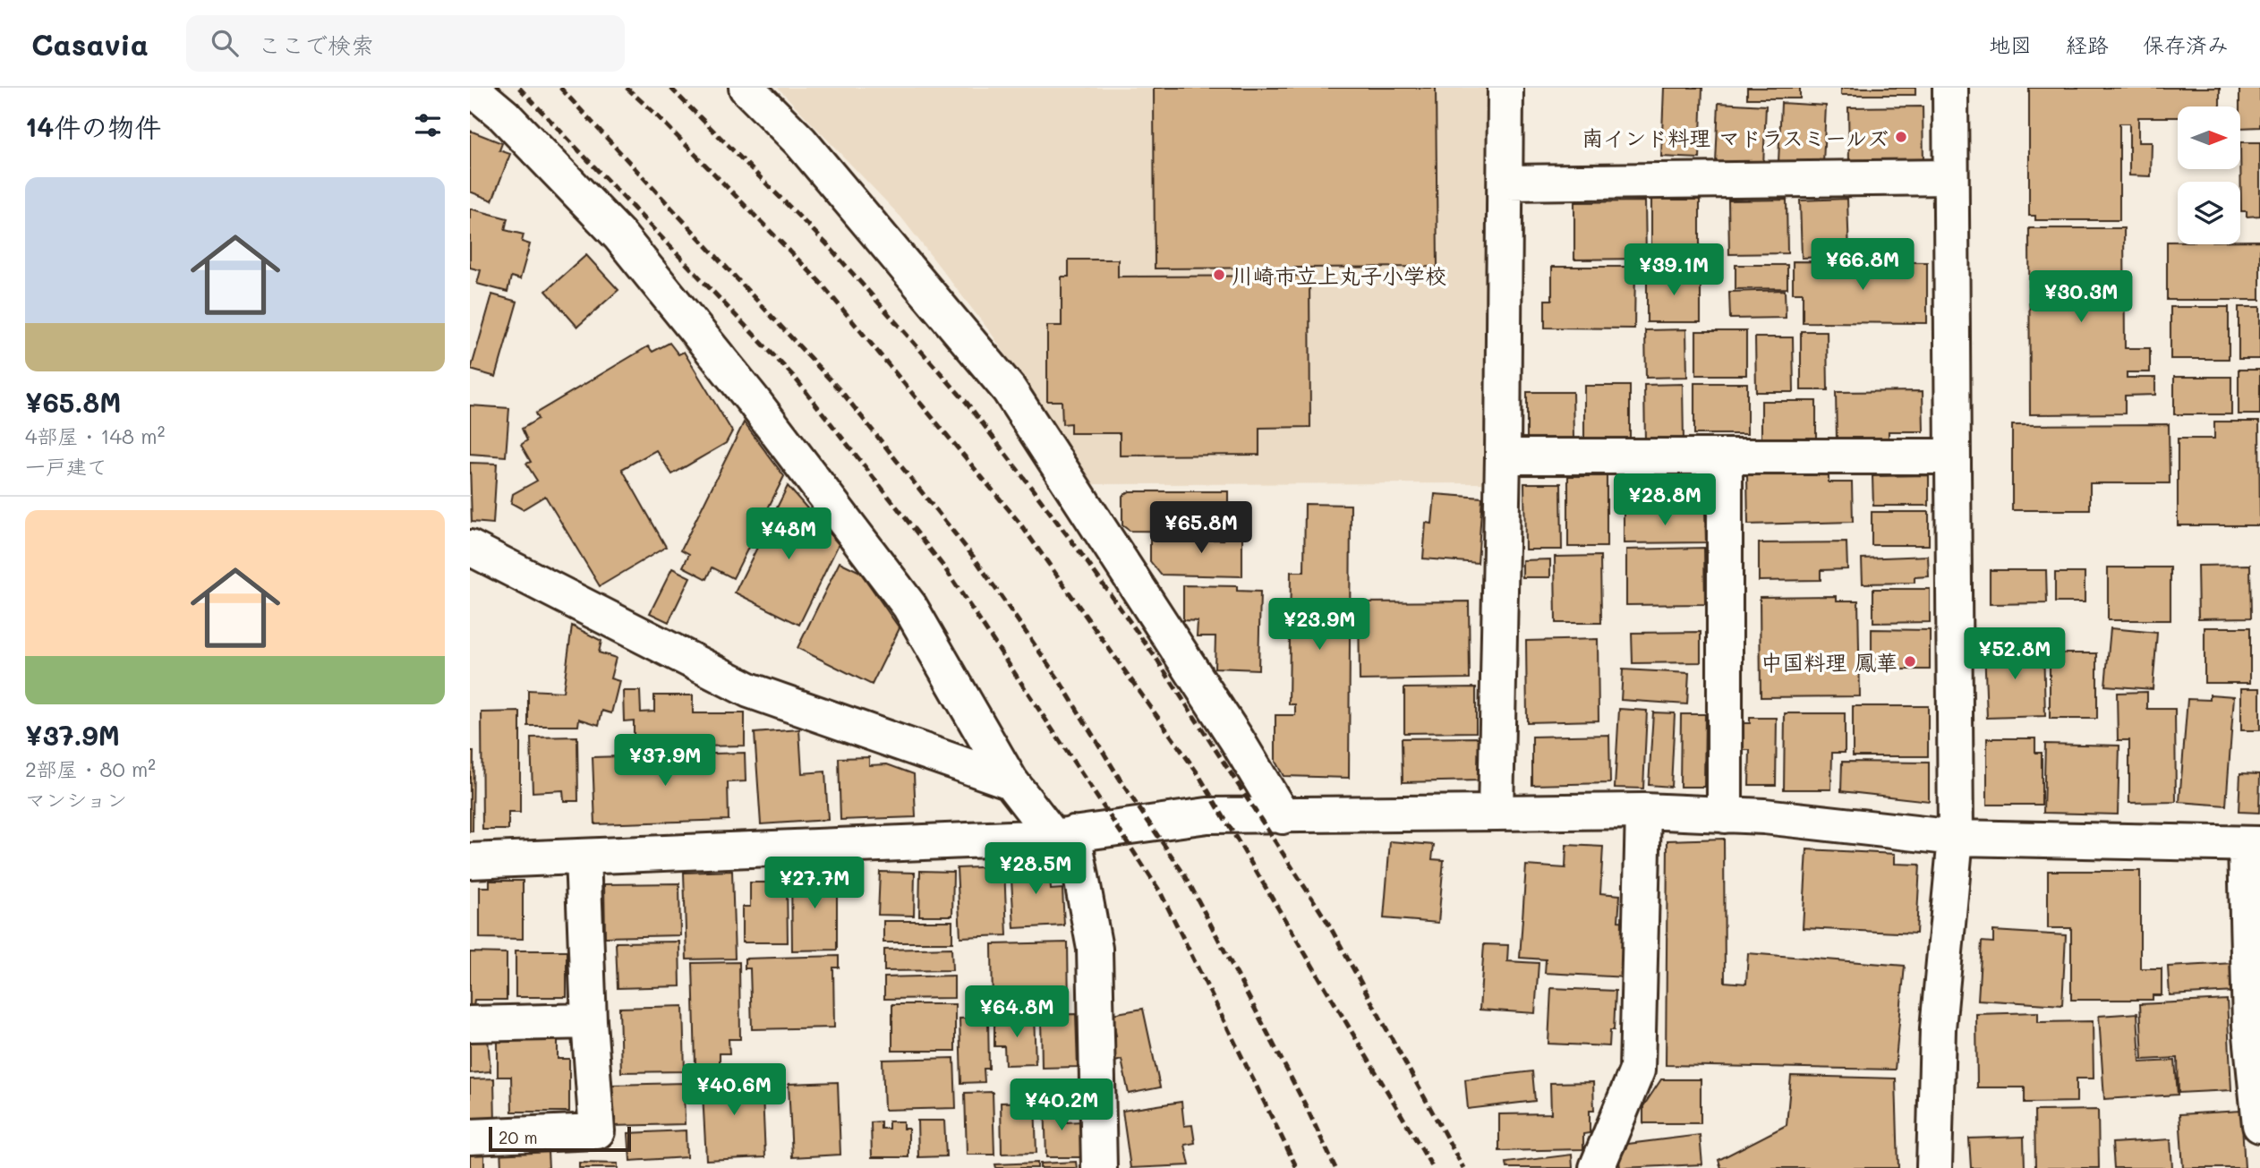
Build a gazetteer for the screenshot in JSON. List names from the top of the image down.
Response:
{
  "places": ["南インド料理 マドラスミールズ", "川崎市立上丸子小学校", "中国料理 鳳華"],
  "scale_bar": "20 m",
  "north": "right",
  "page": {
    "header": "Casavia",
    "search": "ここで検索",
    "nav": ["地図", "経路", "保存済み"],
    "heading": "14件の物件",
    "list": [
      {
        "name": "¥65.8M",
        "note": "4部屋 · 148 m² · 一戸建て"
      },
      {
        "name": "¥37.9M",
        "note": "2部屋 · 80 m² · マンション"
      }
    ],
    "price": [
      "¥66.8M",
      "¥39.1M",
      "¥30.3M",
      "¥28.8M",
      "¥65.8M",
      "¥48M",
      "¥23.9M",
      "¥52.8M",
      "¥37.9M",
      "¥28.5M",
      "¥27.7M",
      "¥64.8M",
      "¥40.6M",
      "¥40.2M"
    ],
    "scale": "20 m"
  }
}
